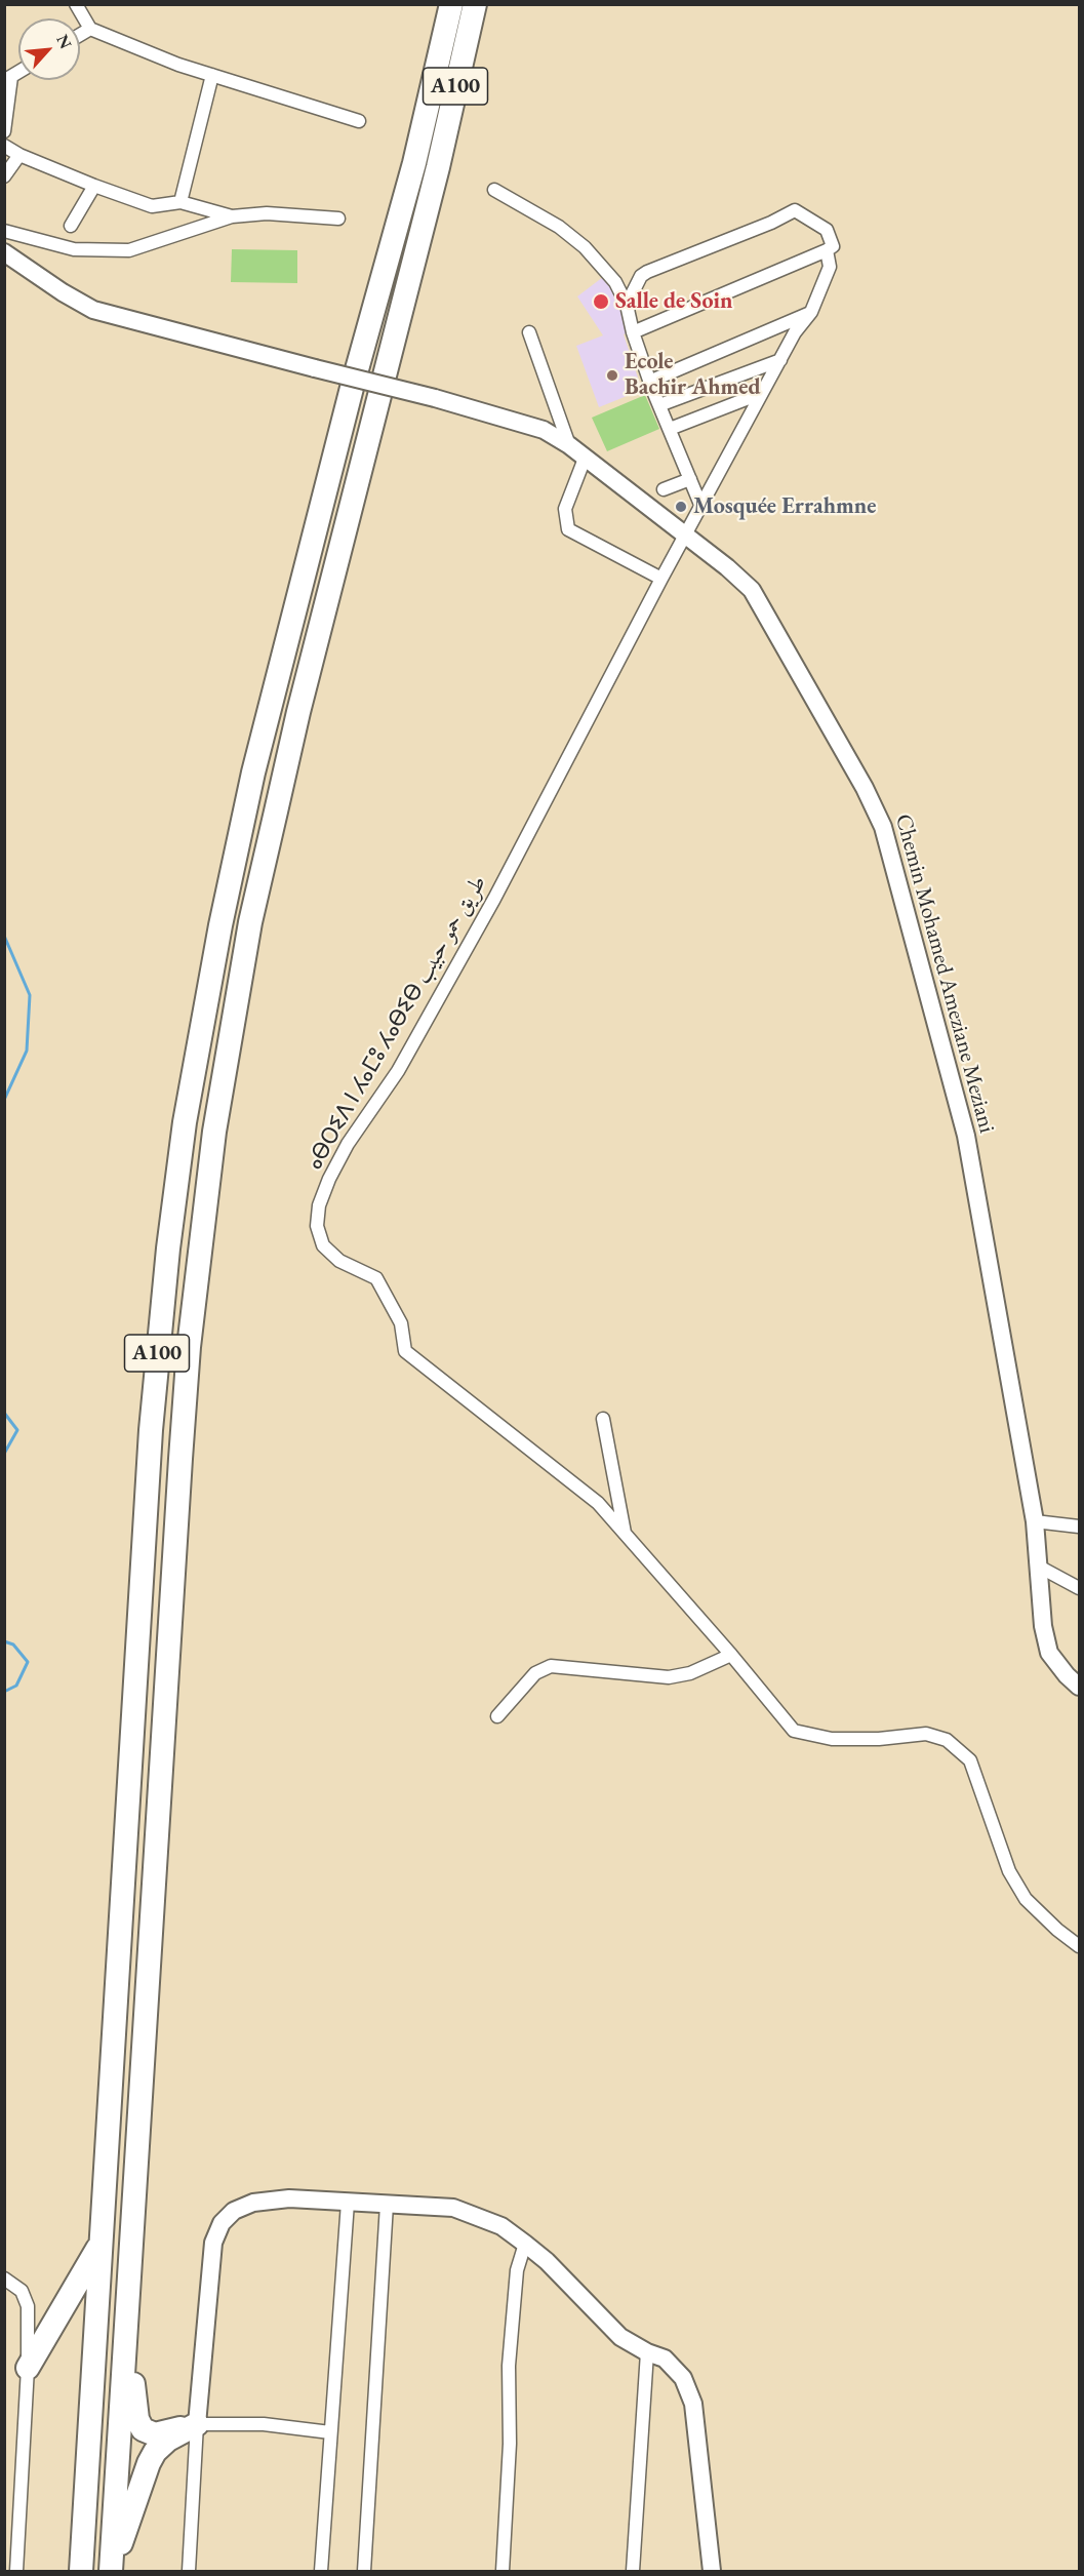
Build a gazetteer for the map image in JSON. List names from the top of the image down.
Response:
{
  "streets": {
    "highway": ["A100"],
    "main road": ["Chemin Mohamed Ameziane Meziani"],
    "street": ["ⴰⴱⵔⵉⴷ ⵏ ⵃⴰⵎⵓ ⵃⴰⴱⵉⴱ طريق حمو حبيب"]
  },
  "crossings": [
    ["Chemin Mohamed Ameziane Meziani", "ⴰⴱⵔⵉⴷ ⵏ ⵃⴰⵎⵓ ⵃⴰⴱⵉⴱ طريق حمو حبيب"]
  ],
  "places": ["Salle de Soin", "Ecole Bachir Ahmed", "Mosquée Errahmne"],
  "north": "top right"
}
